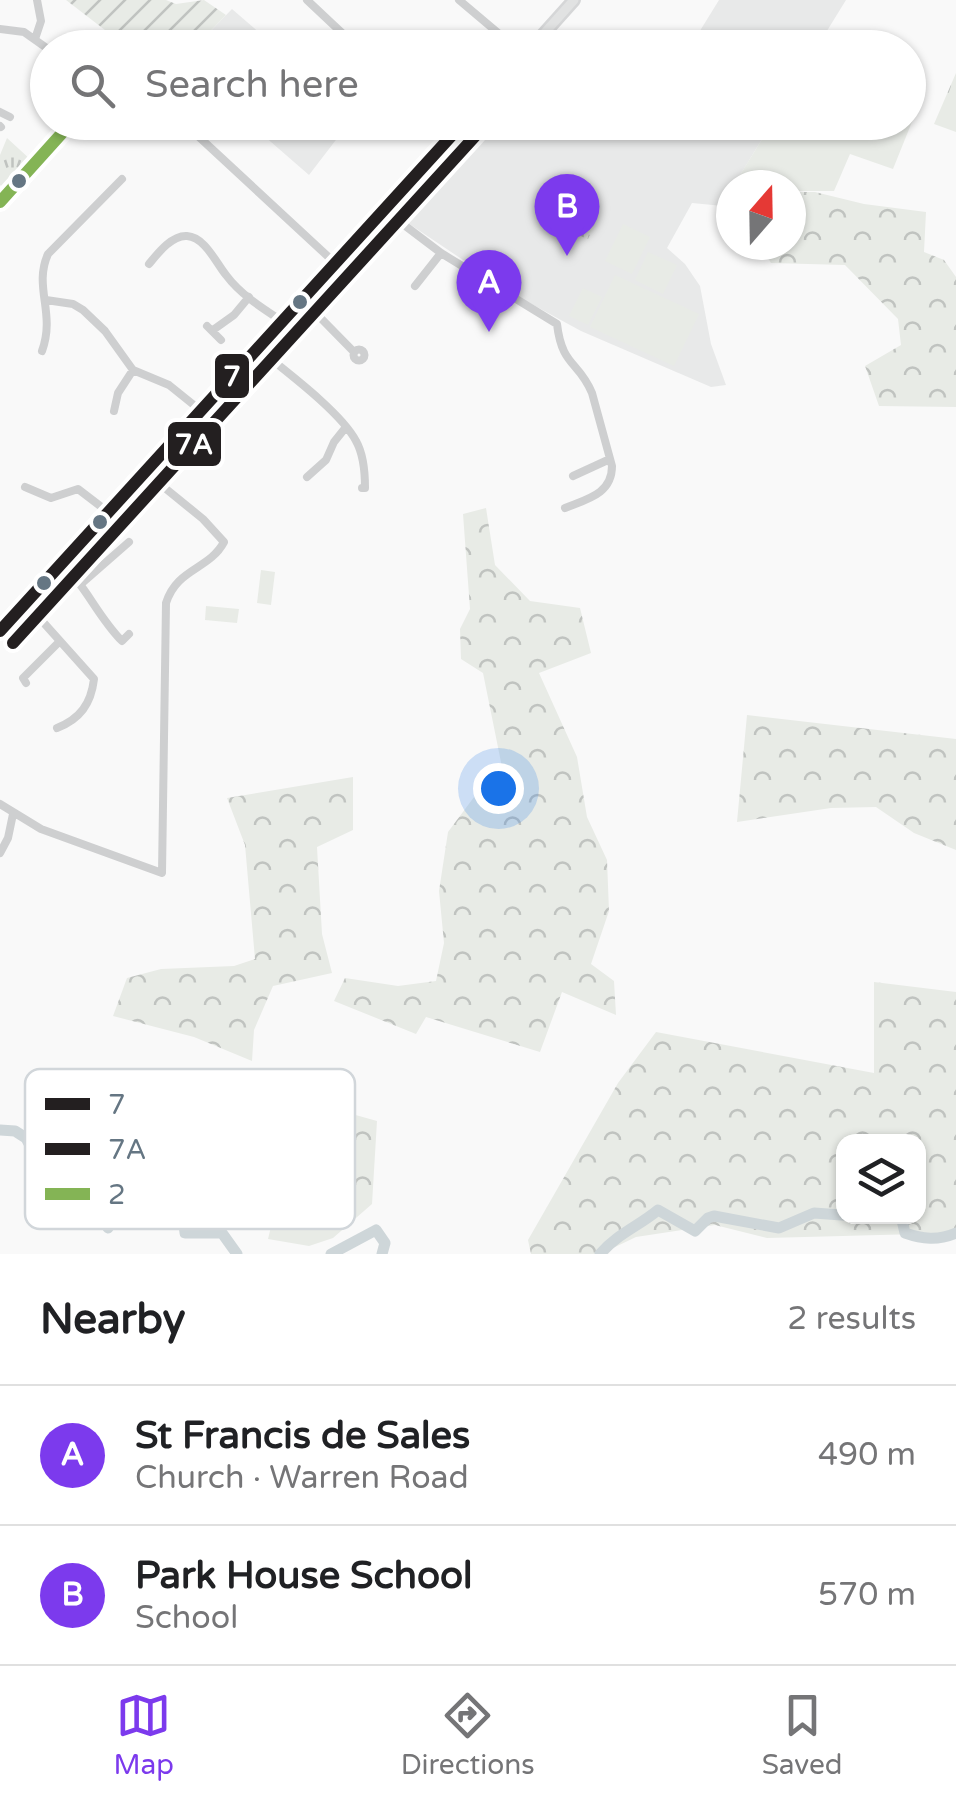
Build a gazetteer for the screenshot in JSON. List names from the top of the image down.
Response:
{
  "lines": ["transit line 7", "transit line 7A", "transit line 2"],
  "legend": ["7", "7A", "2"],
  "north": "top",
  "page": {
    "search": "Search here",
    "pins": ["B", "A"],
    "heading": ["Nearby", "2 results"],
    "list": [
      {
        "mark": "A",
        "name": "St Francis de Sales",
        "note": "Church · Warren Road",
        "value": "490 m"
      },
      {
        "mark": "B",
        "name": "Park House School",
        "note": "School",
        "value": "570 m"
      }
    ],
    "nav": ["Map", "Directions", "Saved"]
  }
}
